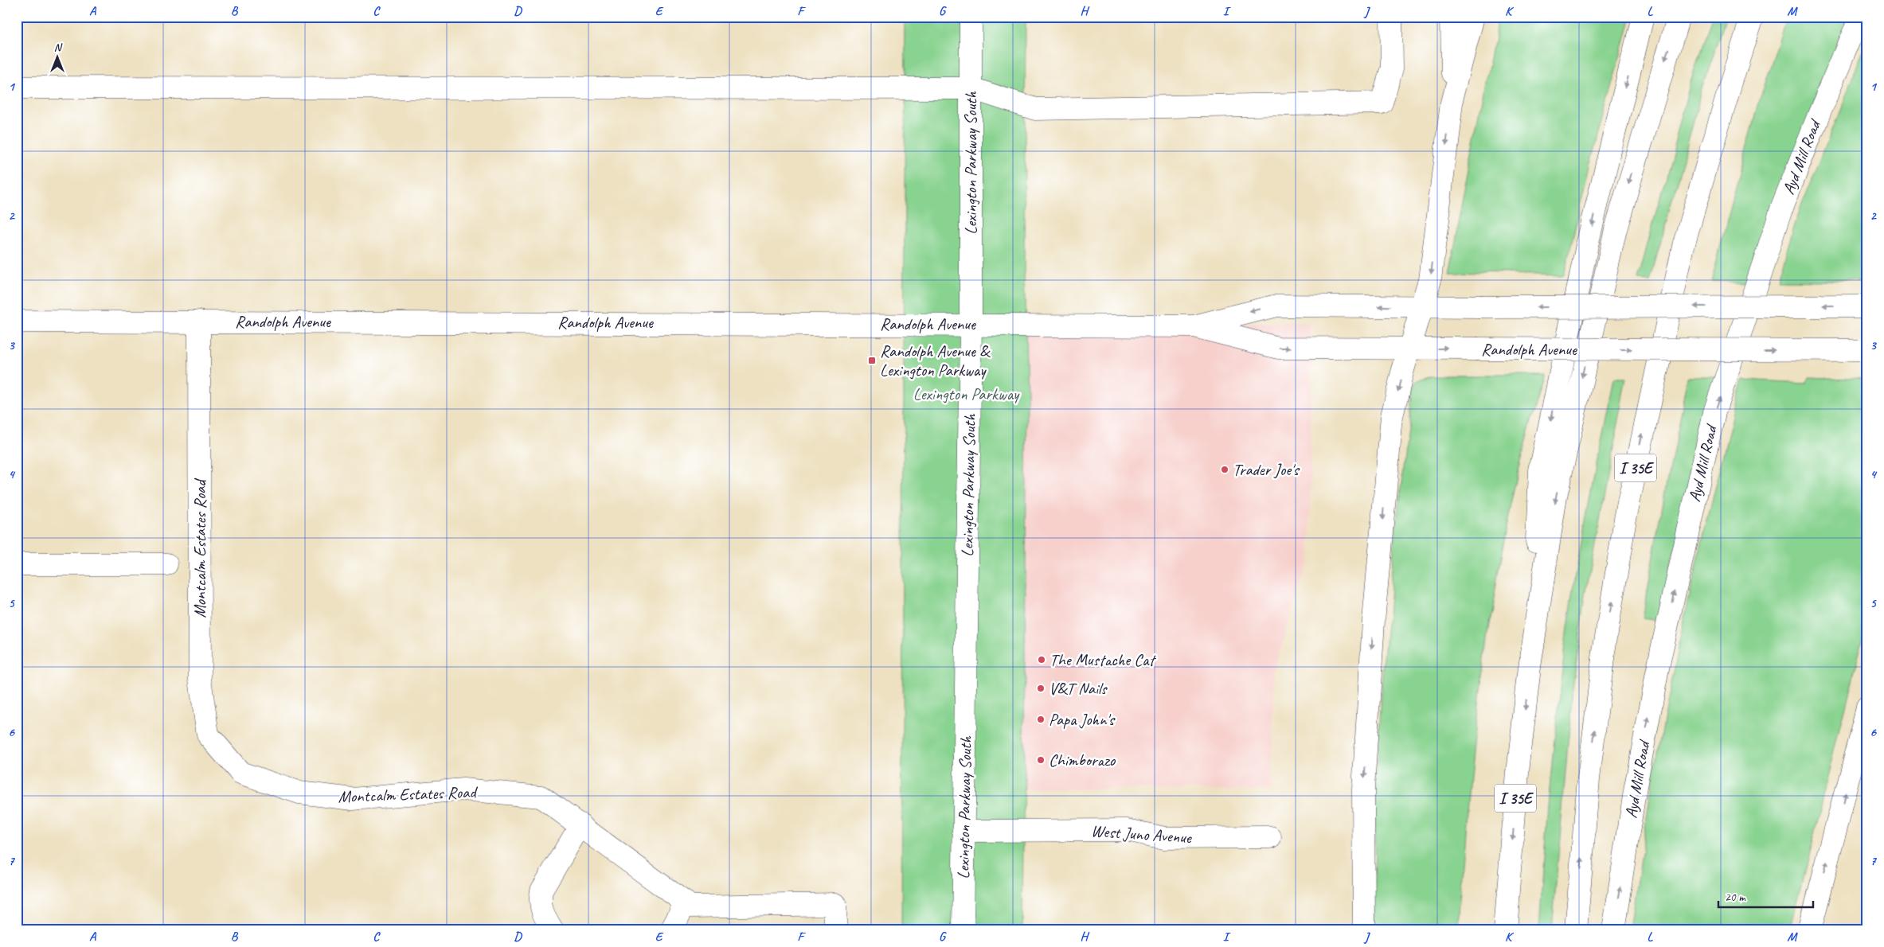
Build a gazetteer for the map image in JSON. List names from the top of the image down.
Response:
{
  "streets": {
    "main road": [
      "Ayd Mill Road",
      "Lexington Parkway South",
      "Randolph Avenue",
      "I 35E",
      "Montcalm Estates Road",
      "West Juno Avenue"
    ]
  },
  "crossings": [
    ["Lexington Parkway South", "Randolph Avenue"],
    ["Lexington Parkway South", "West Juno Avenue"],
    ["Randolph Avenue", "Montcalm Estates Road"]
  ],
  "parks": ["Lexington Parkway"],
  "places": {
    "transit": ["Randolph Avenue & Lexington Parkway"],
    "other": [
      "Trader Joe's",
      "The Mustache Cat",
      "V&T Nails",
      "Papa John's",
      "Chimborazo"
    ]
  },
  "scale_bar": "20 m",
  "north": "top",
  "grid": {
    "columns": [
      "A",
      "B",
      "C",
      "D",
      "E",
      "F",
      "G",
      "H",
      "I",
      "J",
      "K",
      "L",
      "M"
    ],
    "rows": [
      "1",
      "2",
      "3",
      "4",
      "5",
      "6",
      "7"
    ]
  }
}
